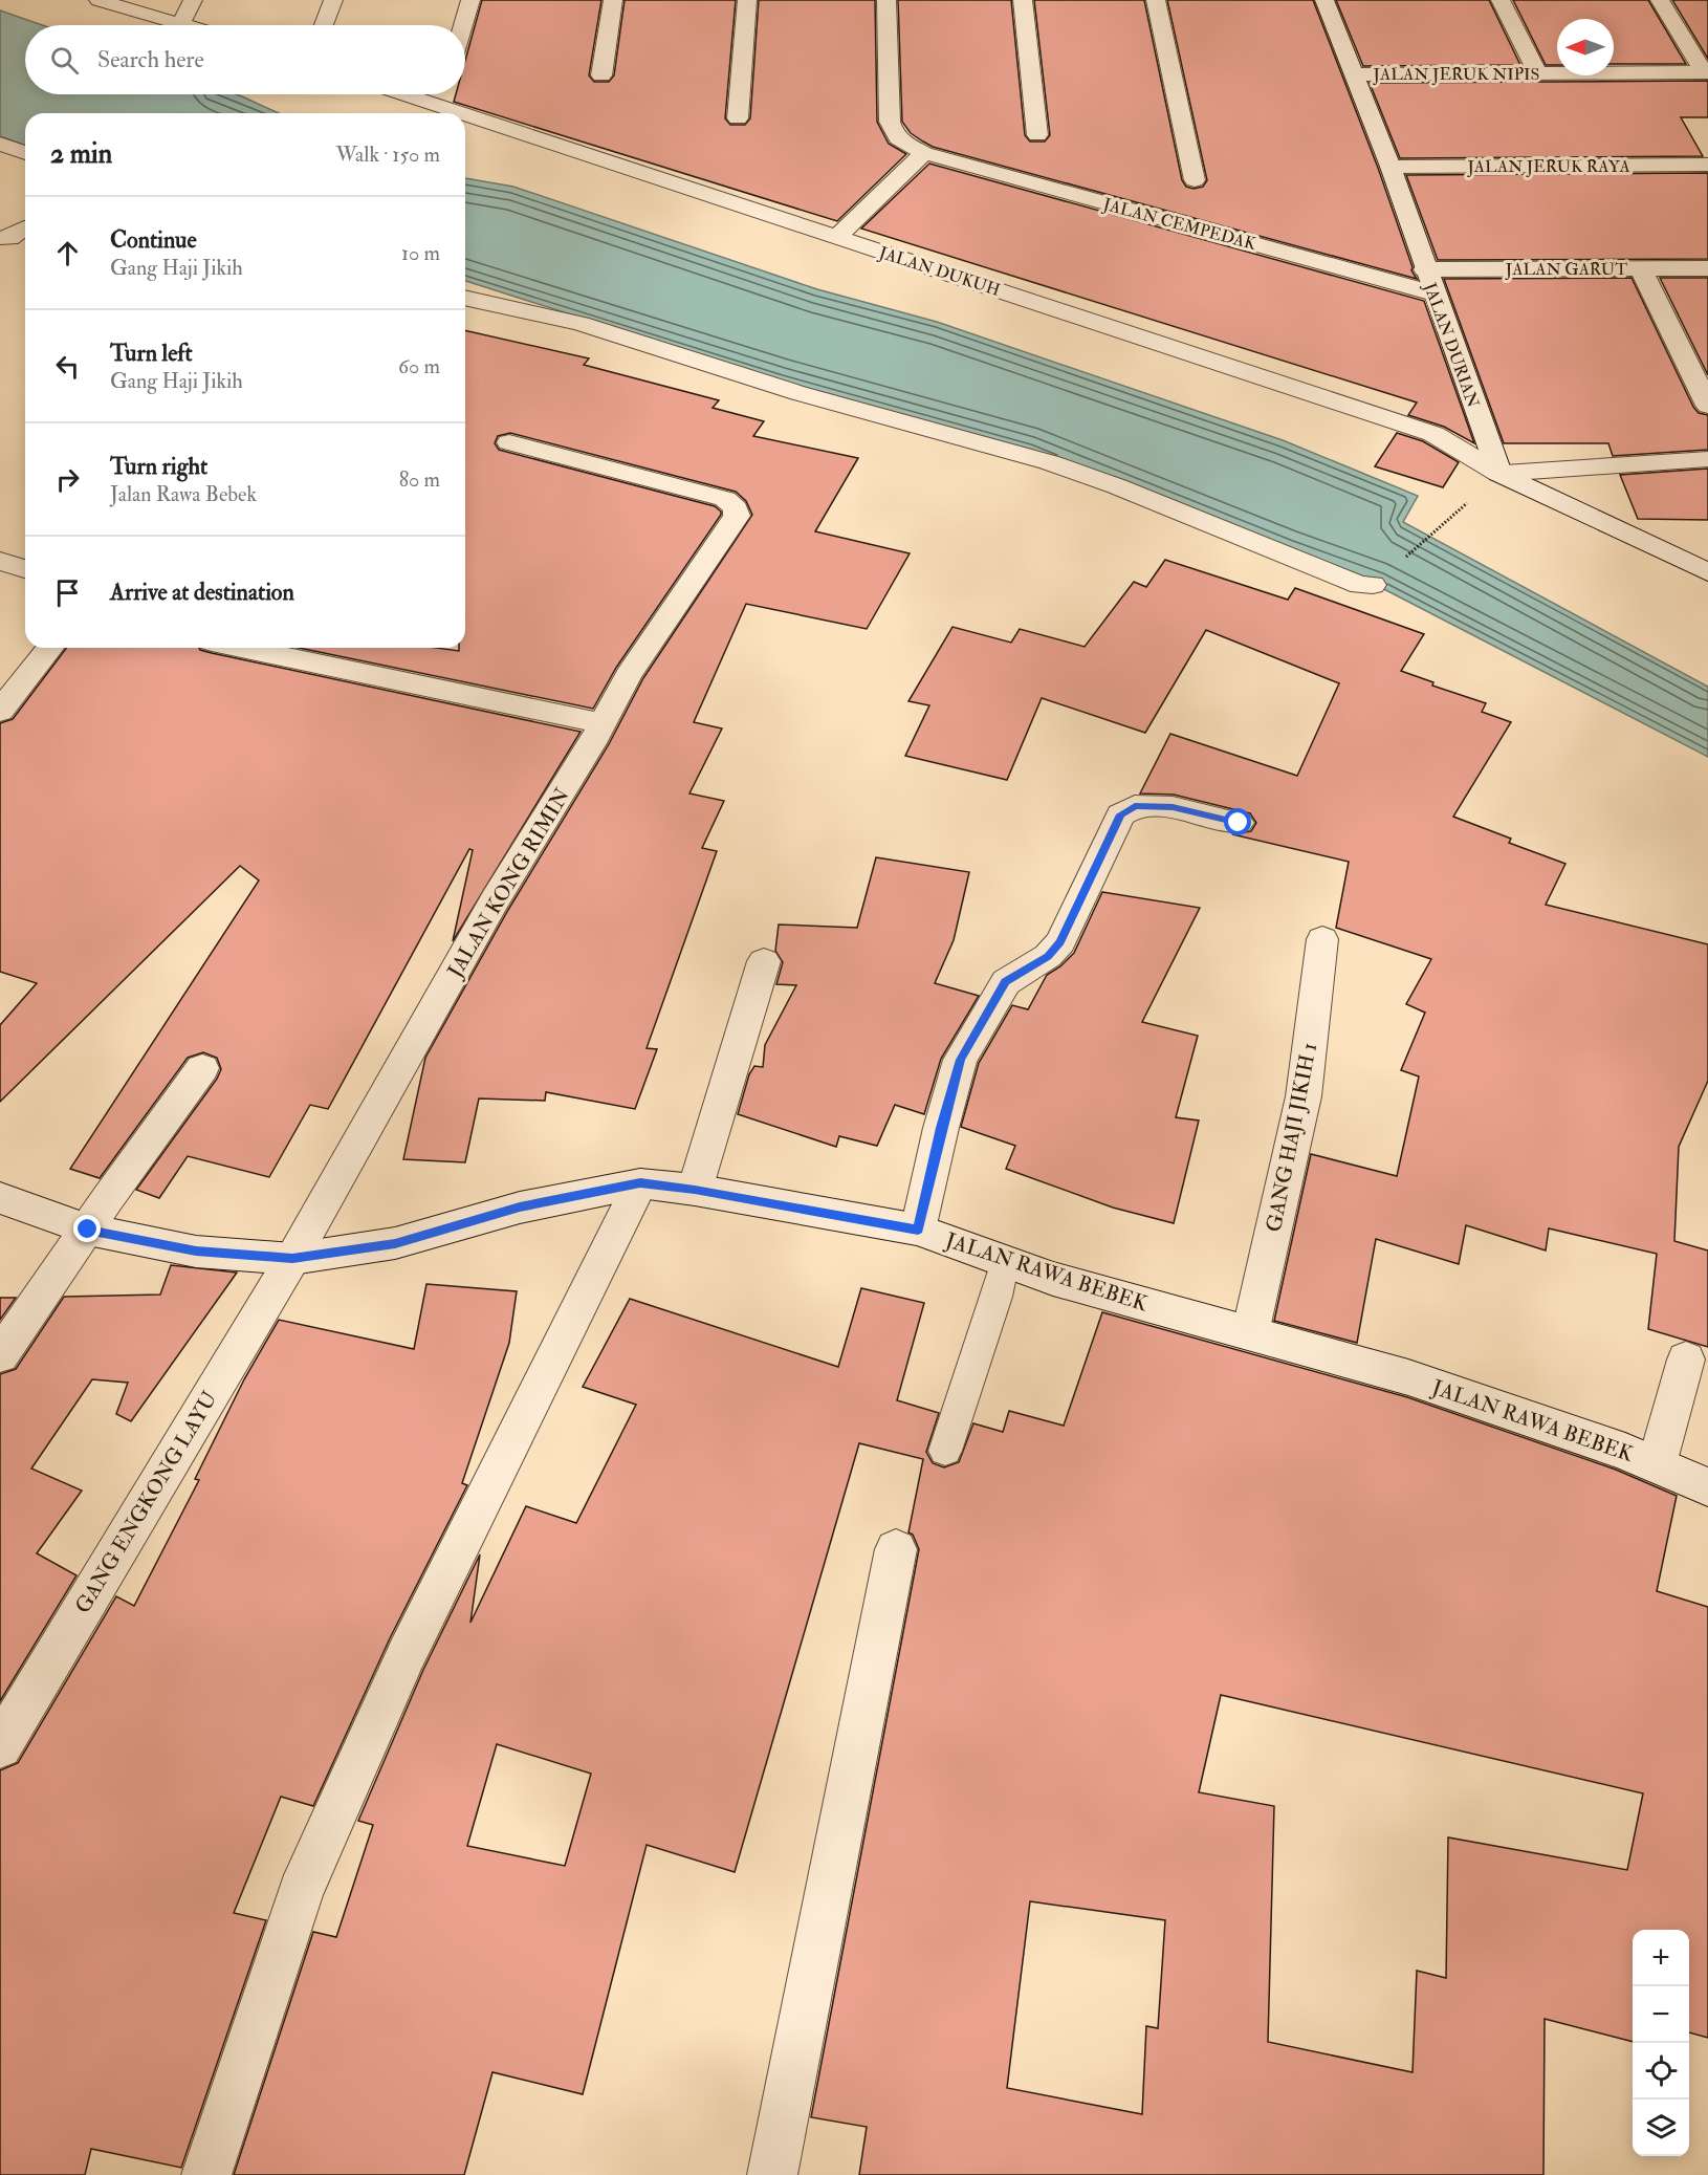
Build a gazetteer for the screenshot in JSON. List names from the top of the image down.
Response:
{
  "streets": {
    "street": [
      "JALAN JERUK NIPIS",
      "JALAN JERUK RAYA",
      "JALAN CEMPEDAK",
      "JALAN GARUT",
      "JALAN DUKUH",
      "JALAN DURIAN",
      "JALAN KONG RIMIN",
      "GANG HAJI JIKIH 1",
      "JALAN RAWA BEBEK",
      "GANG ENGKONG LAYU"
    ]
  },
  "crossings": [
    ["JALAN JERUK NIPIS", "JALAN DURIAN"],
    ["JALAN JERUK RAYA", "JALAN DURIAN"],
    ["JALAN CEMPEDAK", "JALAN DURIAN"],
    ["JALAN GARUT", "JALAN DURIAN"],
    ["JALAN DUKUH", "JALAN DURIAN"],
    ["JALAN KONG RIMIN", "JALAN RAWA BEBEK"],
    ["JALAN KONG RIMIN", "GANG ENGKONG LAYU"],
    ["GANG HAJI JIKIH 1", "JALAN RAWA BEBEK"],
    ["JALAN RAWA BEBEK", "GANG ENGKONG LAYU"]
  ],
  "north": "left",
  "page": {
    "search": "Search here",
    "heading": ["2 min", "Walk · 150 m"],
    "list": [
      ["Continue", "Gang Haji Jikih", "10 m"],
      ["Turn left", "Gang Haji Jikih", "60 m"],
      ["Turn right", "Jalan Rawa Bebek", "80 m"],
      "Arrive at destination"
    ],
    "map_buttons": ["+", "−"]
  }
}
